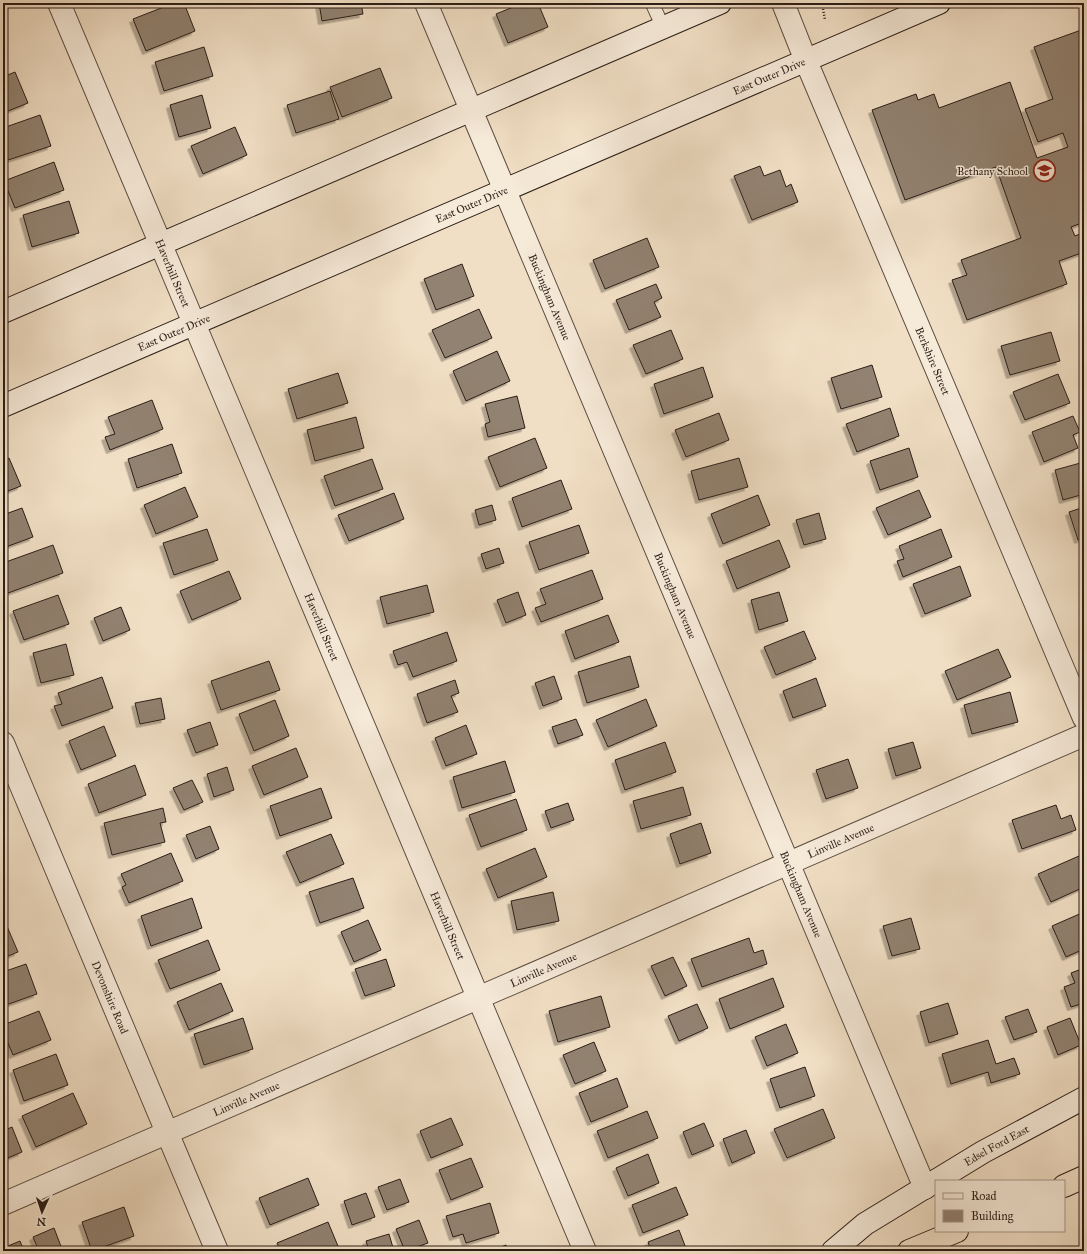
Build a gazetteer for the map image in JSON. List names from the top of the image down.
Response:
{
  "streets": {
    "street": [
      "East Outer Drive",
      "Haverhill Street",
      "Buckingham Avenue",
      "Berkshire Street",
      "Linville Avenue",
      "Devonshire Road",
      "Edsel Ford East"
    ]
  },
  "crossings": [
    ["East Outer Drive", "Haverhill Street"],
    ["East Outer Drive", "Buckingham Avenue"],
    ["East Outer Drive", "Berkshire Street"],
    ["Haverhill Street", "Linville Avenue"],
    ["Buckingham Avenue", "Linville Avenue"],
    ["Buckingham Avenue", "Edsel Ford East"],
    ["Linville Avenue", "Devonshire Road"]
  ],
  "places": {
    "school or university": ["Bethany School"]
  },
  "legend": ["Road", "Building"],
  "north": "bottom"
}
